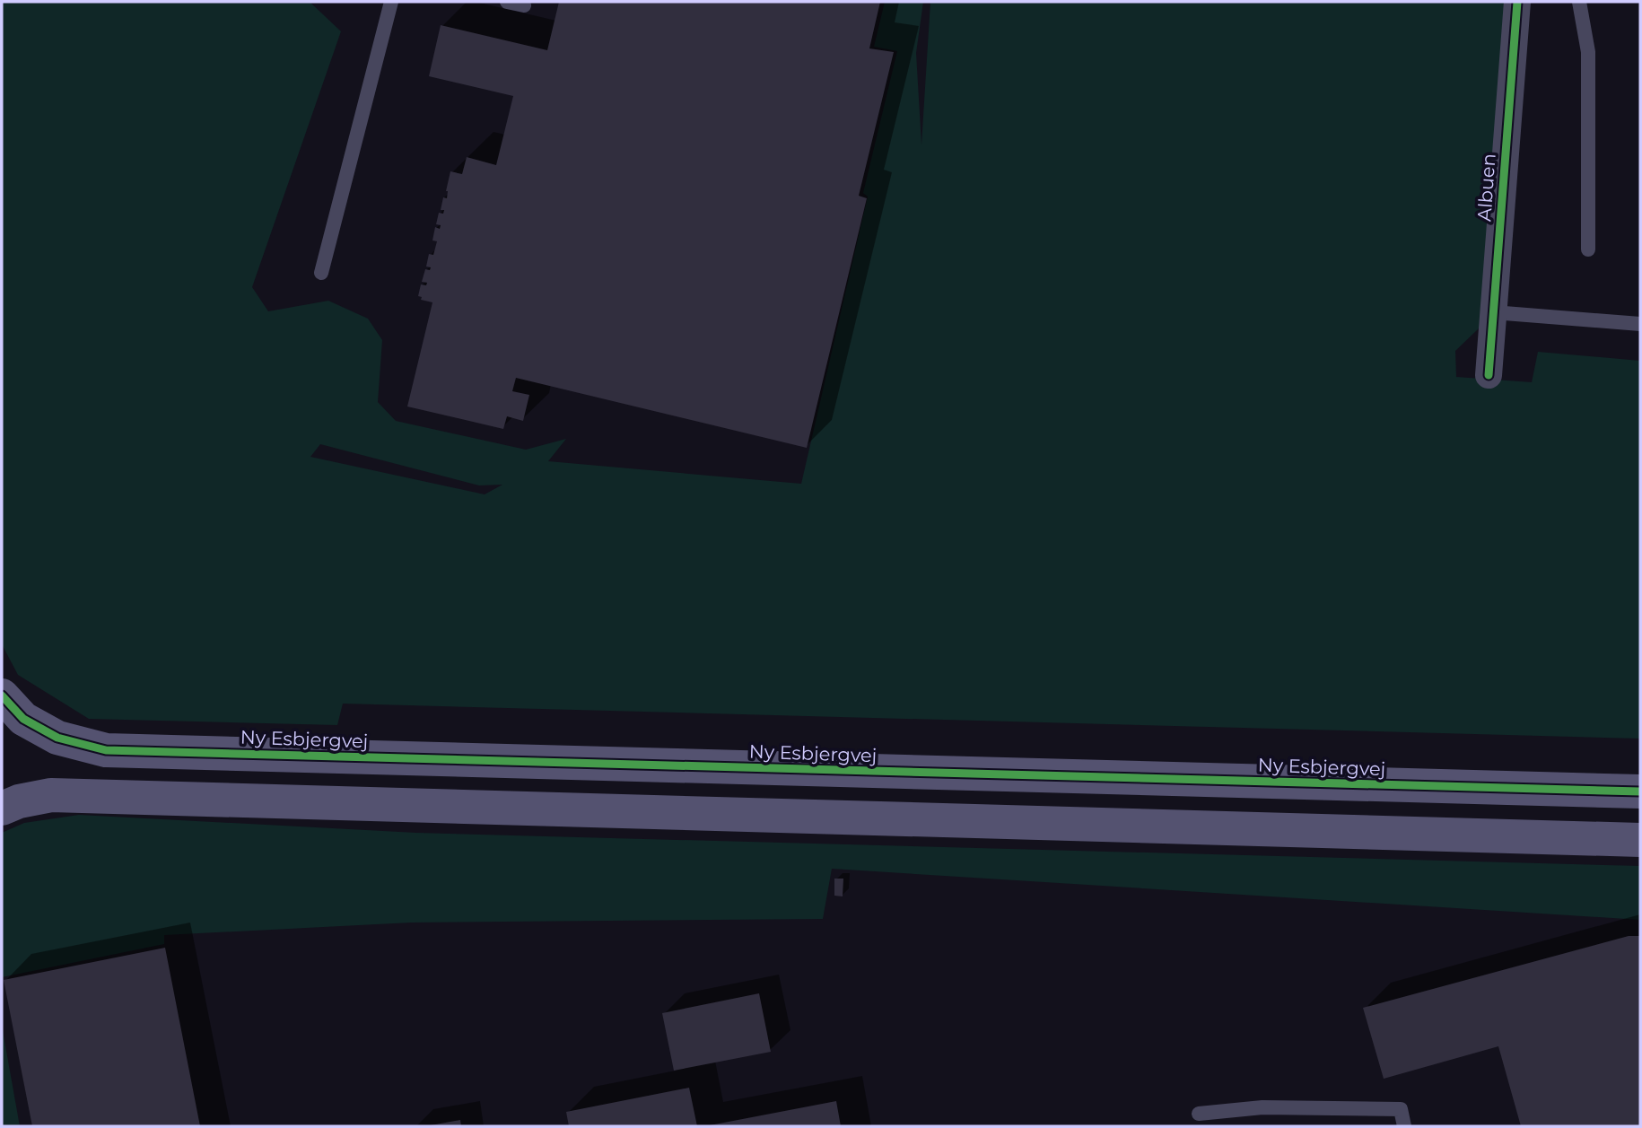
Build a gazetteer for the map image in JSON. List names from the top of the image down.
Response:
{
  "streets": {
    "street": ["Albuen", "Ny Esbjergvej"]
  }
}
